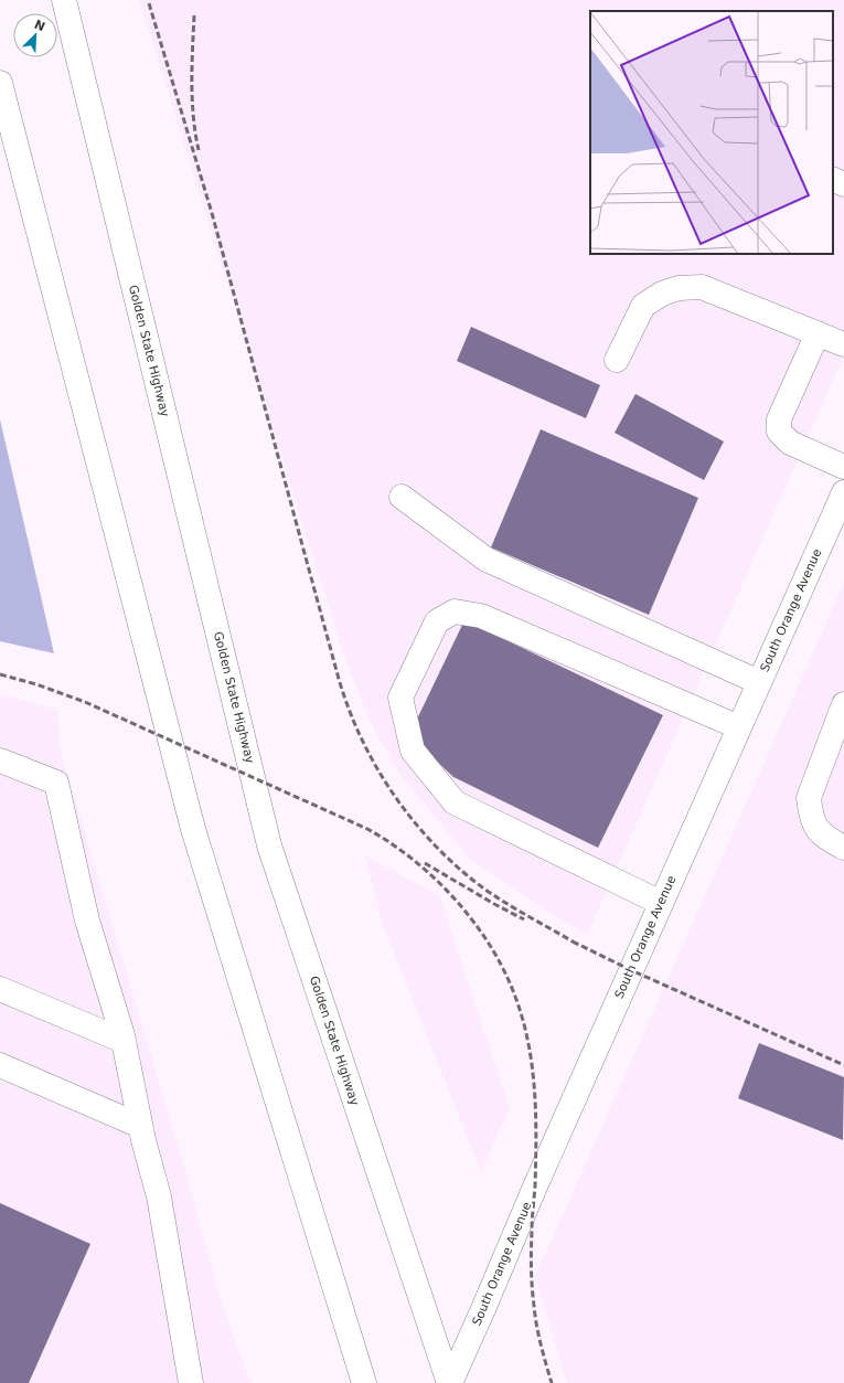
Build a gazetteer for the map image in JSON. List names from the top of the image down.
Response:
{
  "streets": {
    "main road": ["Golden State Highway", "South Orange Avenue"]
  },
  "crossings": [
    ["Golden State Highway", "South Orange Avenue"]
  ],
  "north": "top right"
}
